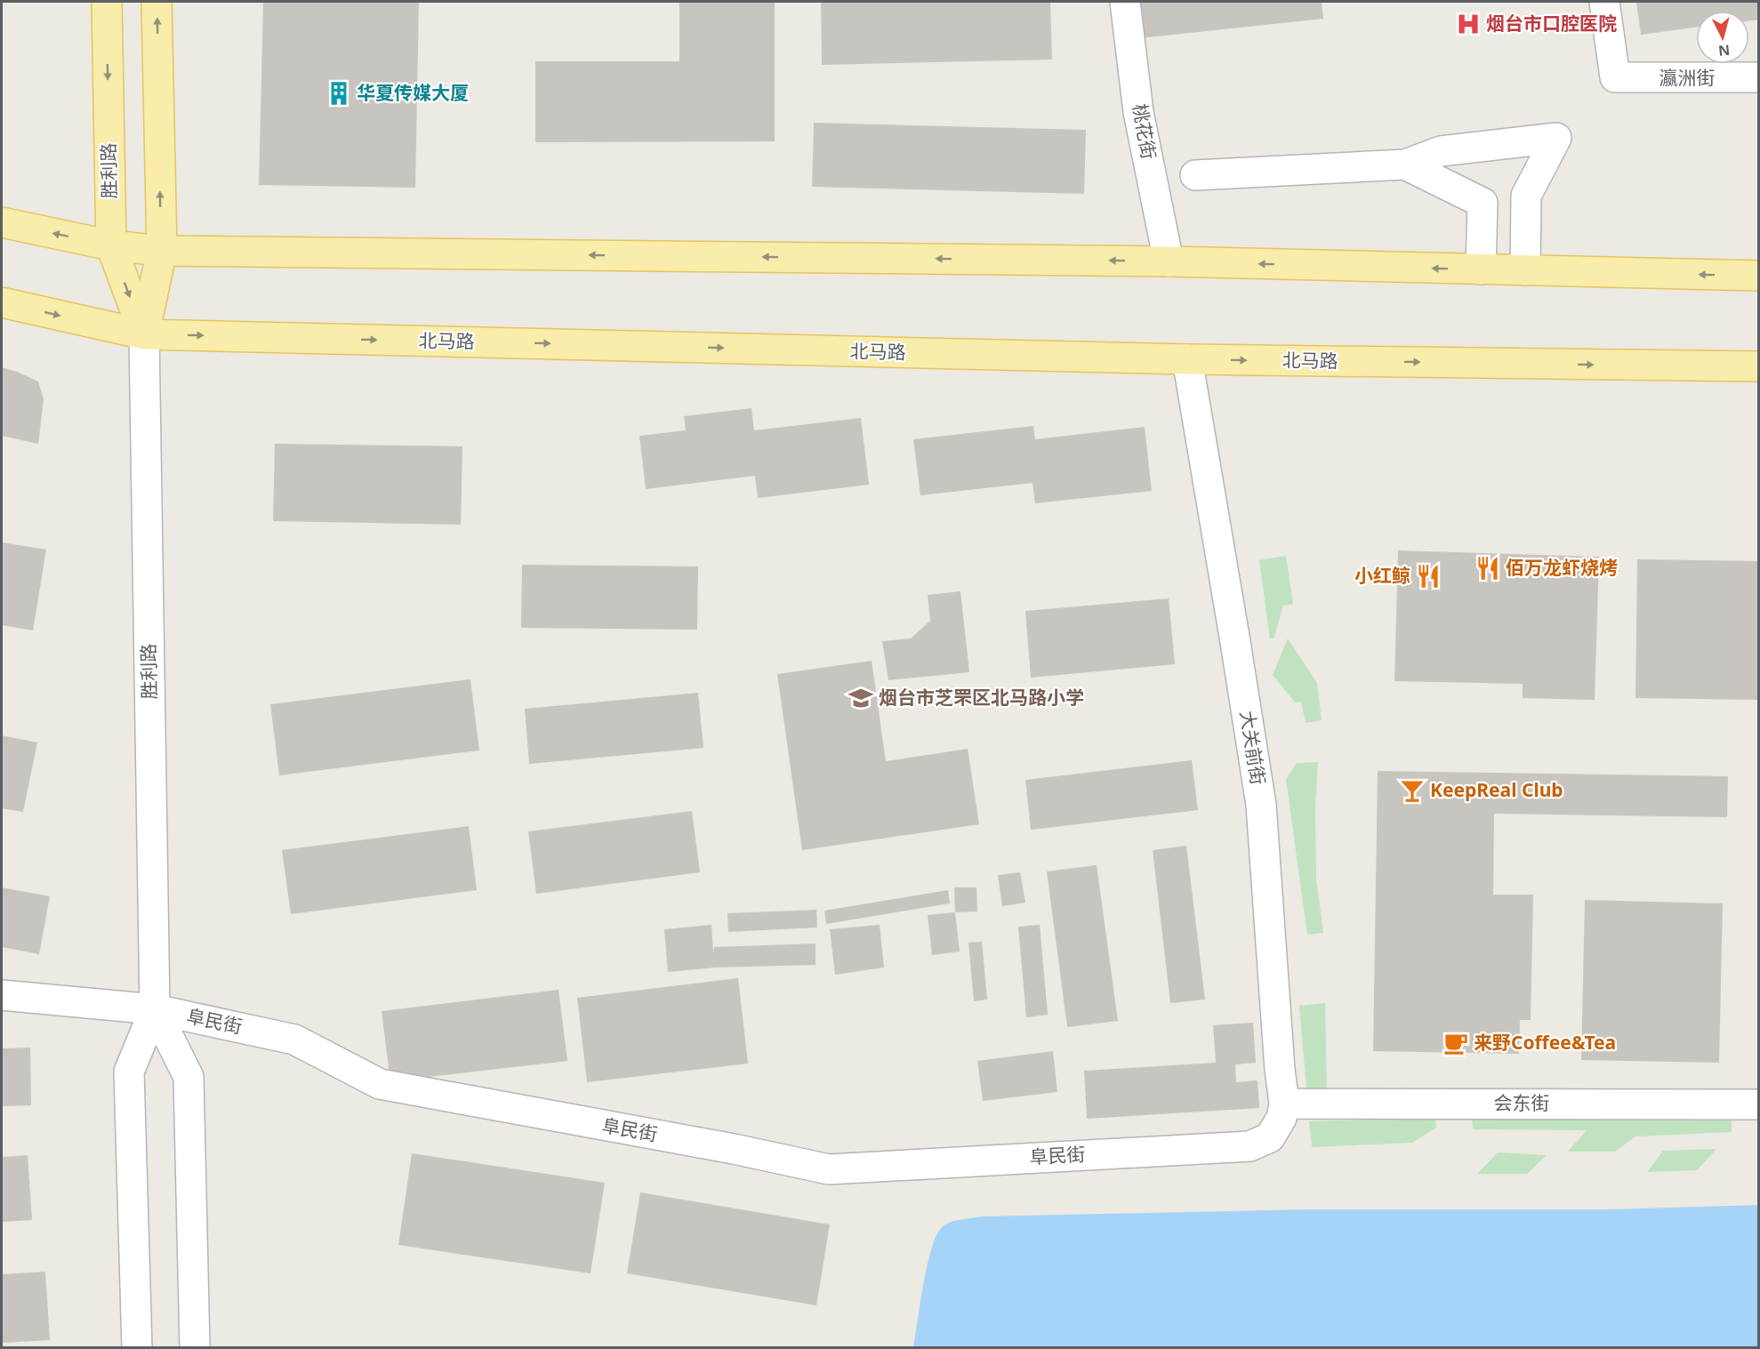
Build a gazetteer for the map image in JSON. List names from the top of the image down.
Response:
{
  "streets": {
    "main road": ["胜利路", "北马路"],
    "street": [
      "瀛洲街",
      "桃花街",
      "大关前街",
      "阜民街",
      "会东街"
    ]
  },
  "crossings": [
    ["胜利路", "北马路"],
    ["胜利路", "阜民街"],
    ["北马路", "大关前街"],
    ["大关前街", "阜民街"],
    ["大关前街", "会东街"]
  ],
  "places": {
    "hospital": ["烟台市口腔医院"],
    "building": ["华夏传媒大厦"],
    "restaurant": ["佰万龙虾烧烤", "小红鲸"],
    "school or university": ["烟台市芝罘区北马路小学"],
    "bar": ["KeepReal Club"],
    "cafe": ["来野Coffee&Tea"]
  },
  "north": "bottom"
}
